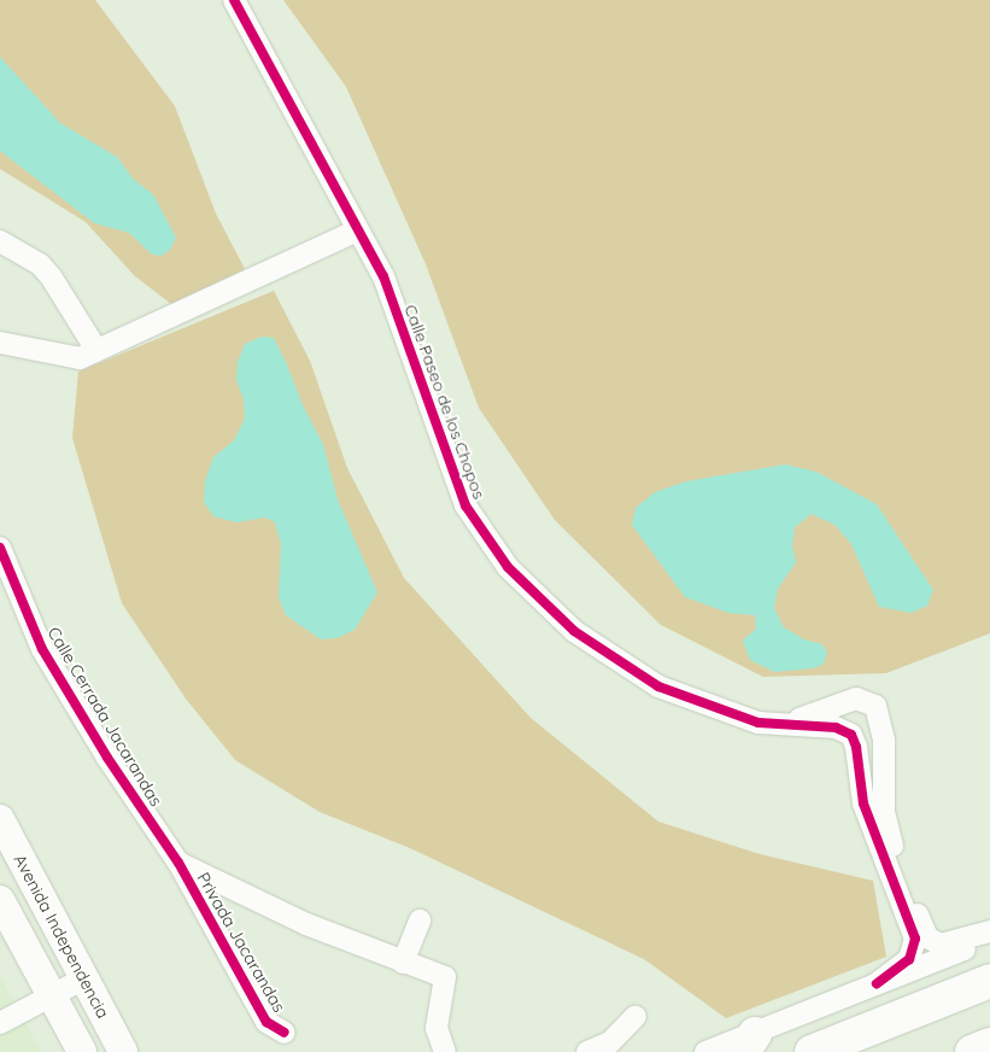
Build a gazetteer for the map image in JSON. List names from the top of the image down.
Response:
{
  "streets": {
    "main road": ["Avenida Independencia"],
    "street": ["Calle Paseo de los Chopos", "Calle Cerrada Jacarandas", "Privada Jacarandas"]
  },
  "crossings": [
    ["Calle Cerrada Jacarandas", "Privada Jacarandas"]
  ]
}
